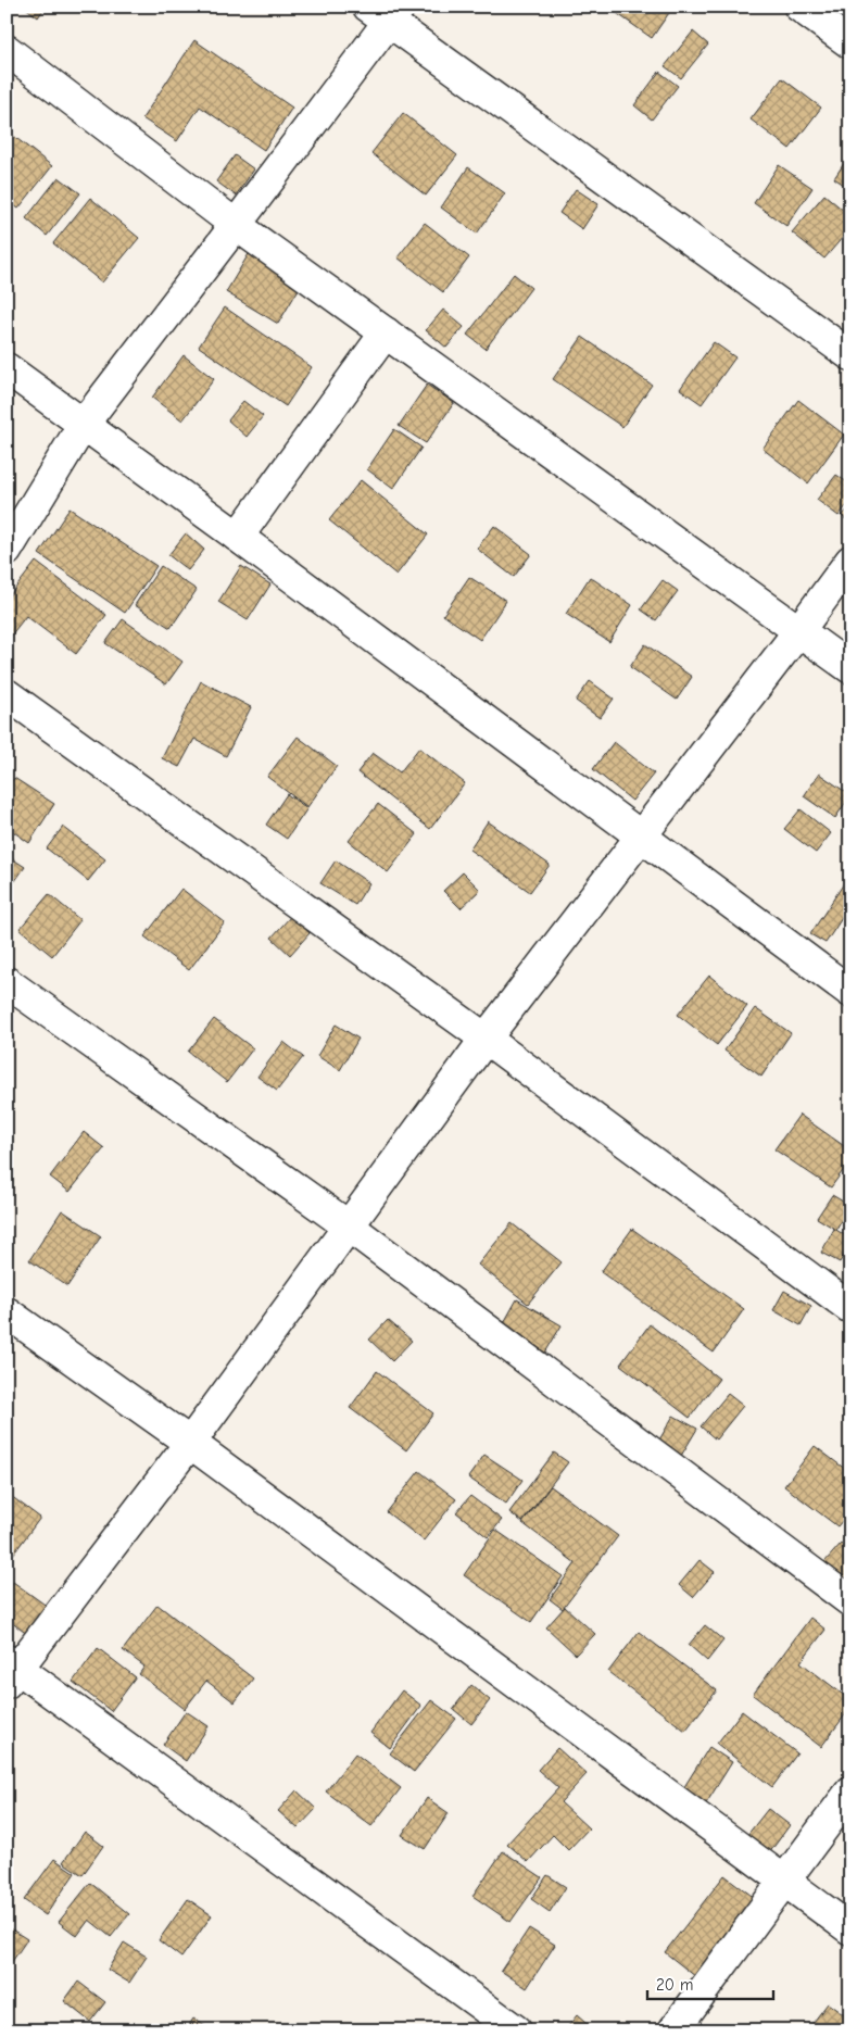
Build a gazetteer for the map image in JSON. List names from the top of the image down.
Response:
{
  "scale_bar": "20 m"
}
